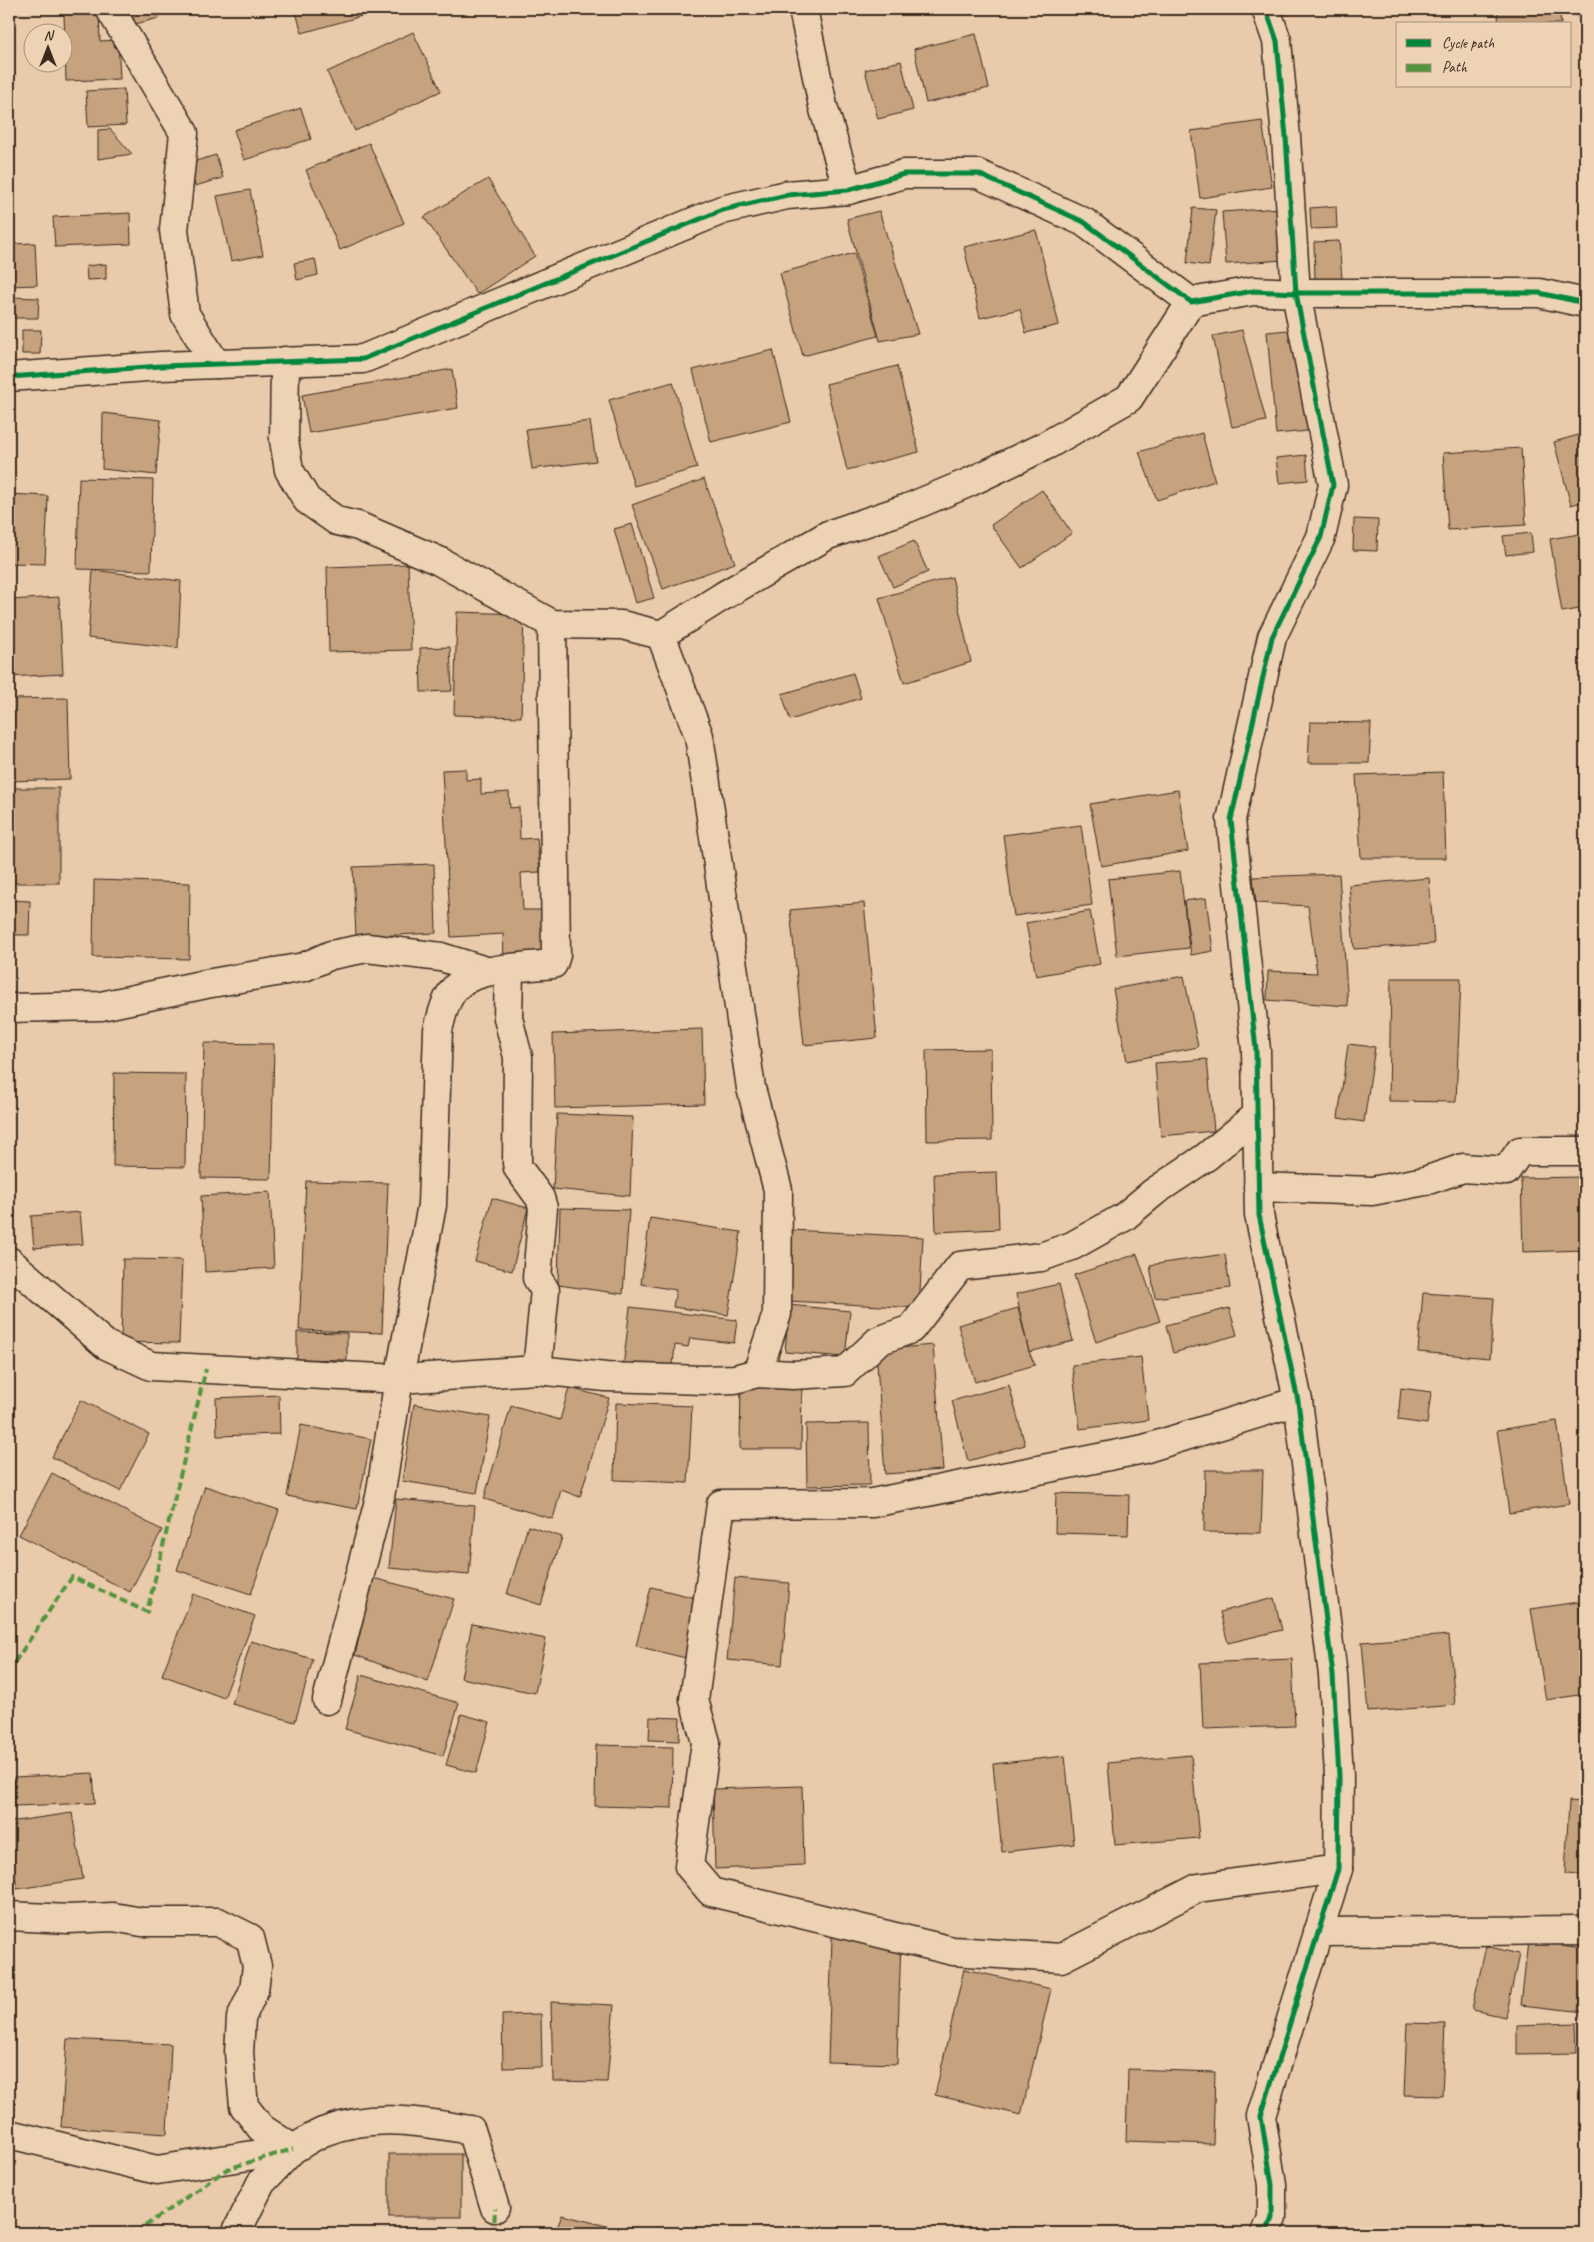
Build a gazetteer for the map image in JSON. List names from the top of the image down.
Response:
{
  "legend": ["Cycle path", "Path"],
  "north": "top"
}
